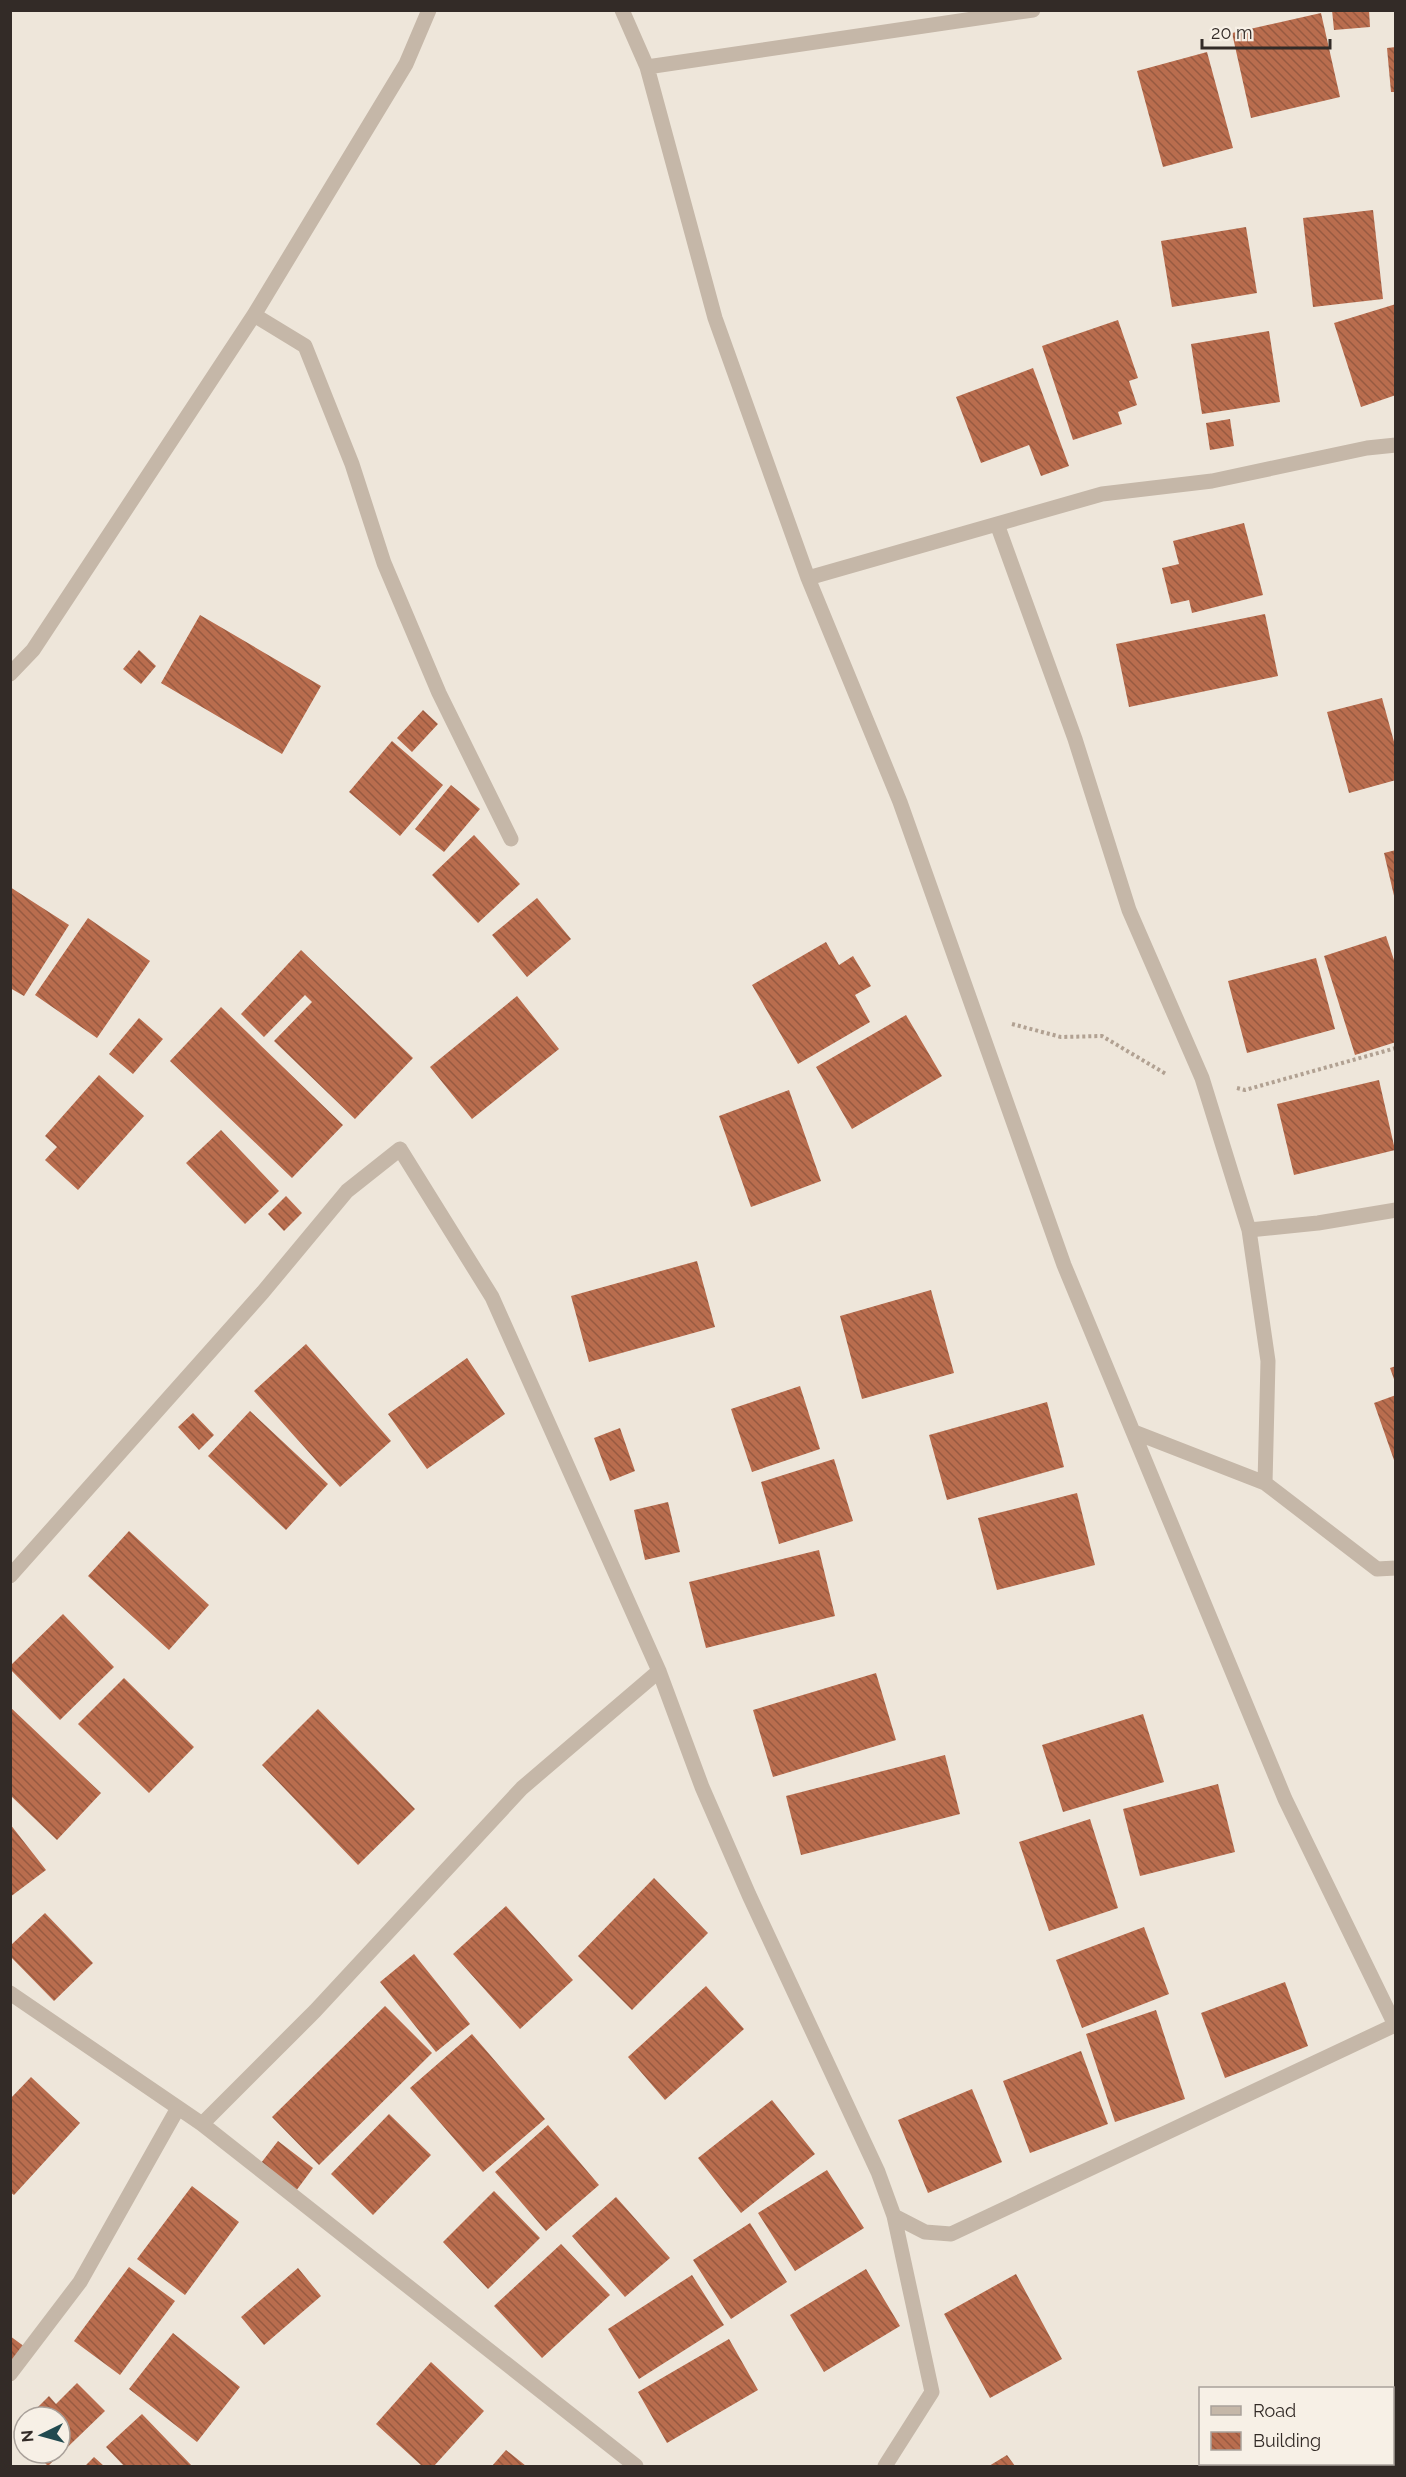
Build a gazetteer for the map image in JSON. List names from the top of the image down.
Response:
{
  "legend": ["Road", "Building"],
  "scale_bar": "20 m",
  "north": "left"
}
